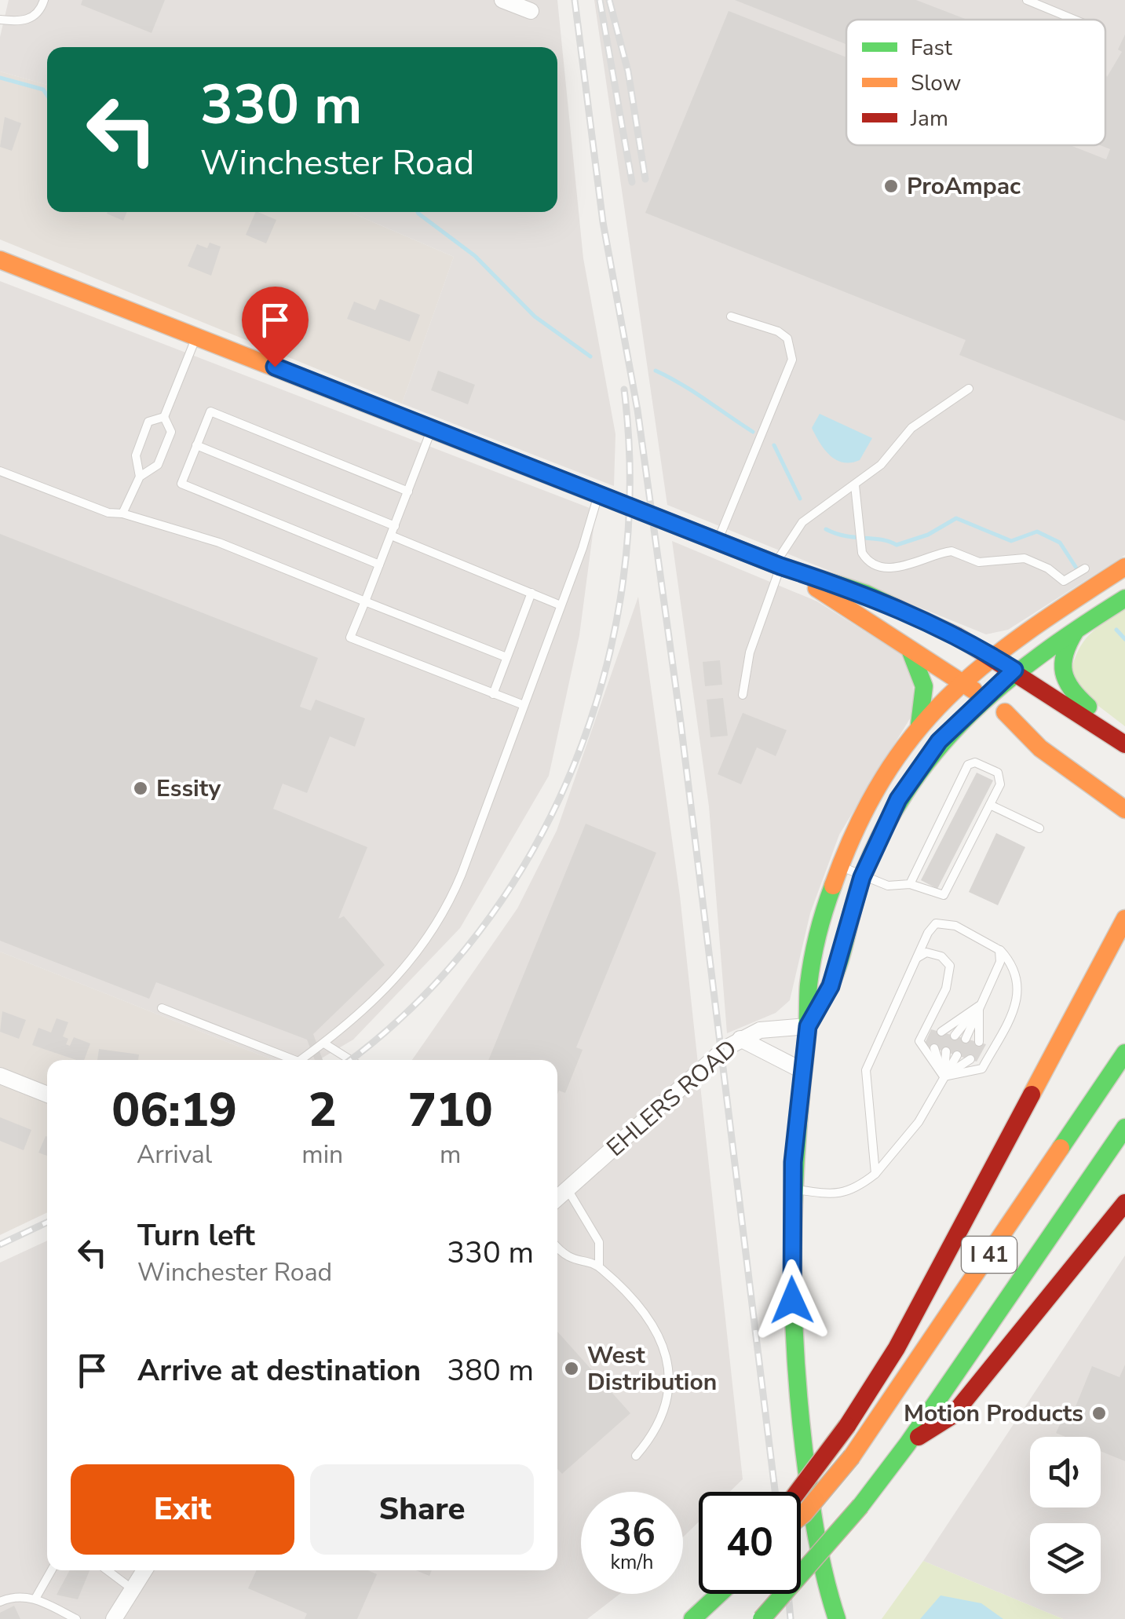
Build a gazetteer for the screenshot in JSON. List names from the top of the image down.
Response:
{
  "streets": {
    "main road": ["I 41"],
    "street": ["EHLERS ROAD"]
  },
  "places": [
    "ProAmpac",
    "Essity",
    "West Distribution",
    "Motion Products"
  ],
  "legend": ["Fast", "Slow", "Jam"],
  "page": {
    "turn": ["330 m", "Winchester Road"],
    "eta": [
      "06:19",
      "Arrival",
      "2",
      "min",
      "710",
      "m"
    ],
    "list": [
      {
        "name": "Turn left",
        "note": "Winchester Road",
        "value": "330 m"
      },
      {
        "name": "Arrive at destination",
        "value": "380 m"
      }
    ],
    "buttons": ["Exit", "Share"],
    "speed": "36 km/h",
    "limit": "40"
  }
}
